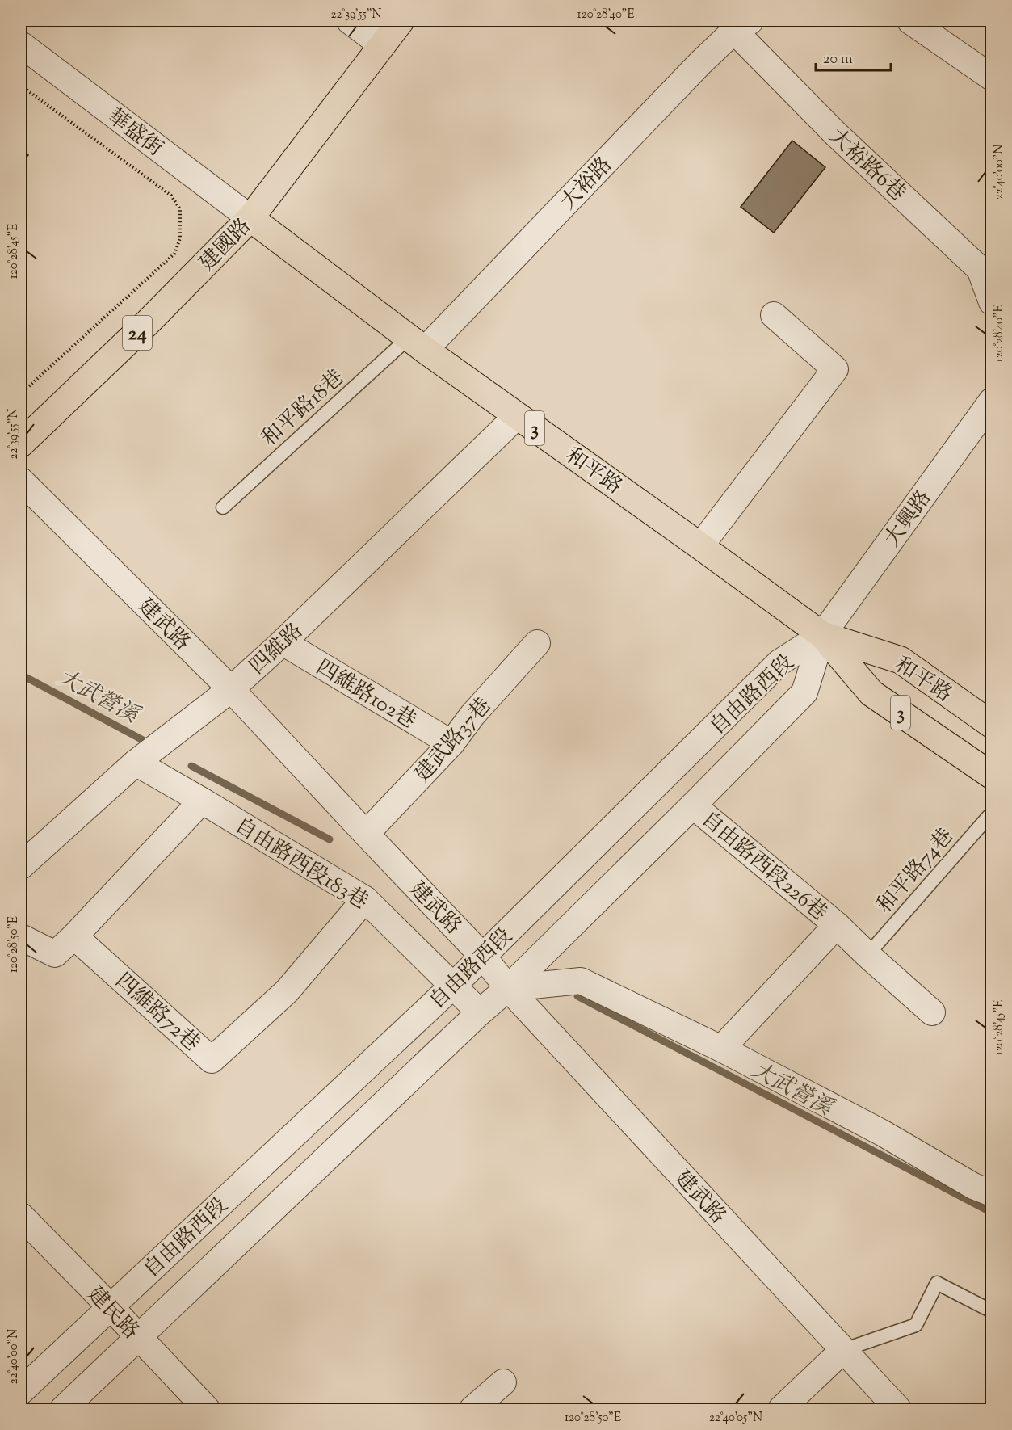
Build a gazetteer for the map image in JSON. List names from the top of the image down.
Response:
{
  "streets": {
    "main road": [
      "建國路",
      "24",
      "3",
      "和平路"
    ],
    "street": [
      "華盛街",
      "大裕路6巷",
      "大裕路",
      "大興路",
      "建武路",
      "四維路",
      "四維路102巷",
      "自由路西段",
      "建武路37巷",
      "自由路西段183巷",
      "自由路西段226巷",
      "四維路72巷",
      "建民路"
    ],
    "lane": ["和平路18巷", "和平路74巷"]
  },
  "crossings": [
    ["華盛街", "建國路"],
    ["華盛街", "和平路"],
    ["大裕路6巷", "大裕路"],
    ["大裕路", "和平路18巷"],
    ["大裕路", "和平路"],
    ["建國路", "和平路"],
    ["和平路18巷", "和平路"],
    ["和平路", "大興路"],
    ["和平路", "四維路"],
    ["和平路", "自由路西段"],
    ["大興路", "自由路西段"],
    ["建武路", "四維路"],
    ["建武路", "自由路西段"],
    ["建武路", "建武路37巷"],
    ["四維路", "四維路102巷"],
    ["四維路", "自由路西段183巷"],
    ["四維路102巷", "建武路37巷"],
    ["自由路西段", "自由路西段183巷"],
    ["自由路西段", "自由路西段226巷"],
    ["自由路西段", "建民路"],
    ["自由路西段183巷", "四維路72巷"],
    ["自由路西段226巷", "和平路74巷"]
  ],
  "water": ["大武營溪"],
  "scale_bar": "20 m",
  "coordinates": [
    "22°39'55\"N",
    "120°28'40\"E",
    "22°40'00\"N",
    "120°28'45\"E",
    "120°28'50\"E",
    "22°40'05\"N"
  ]
}
